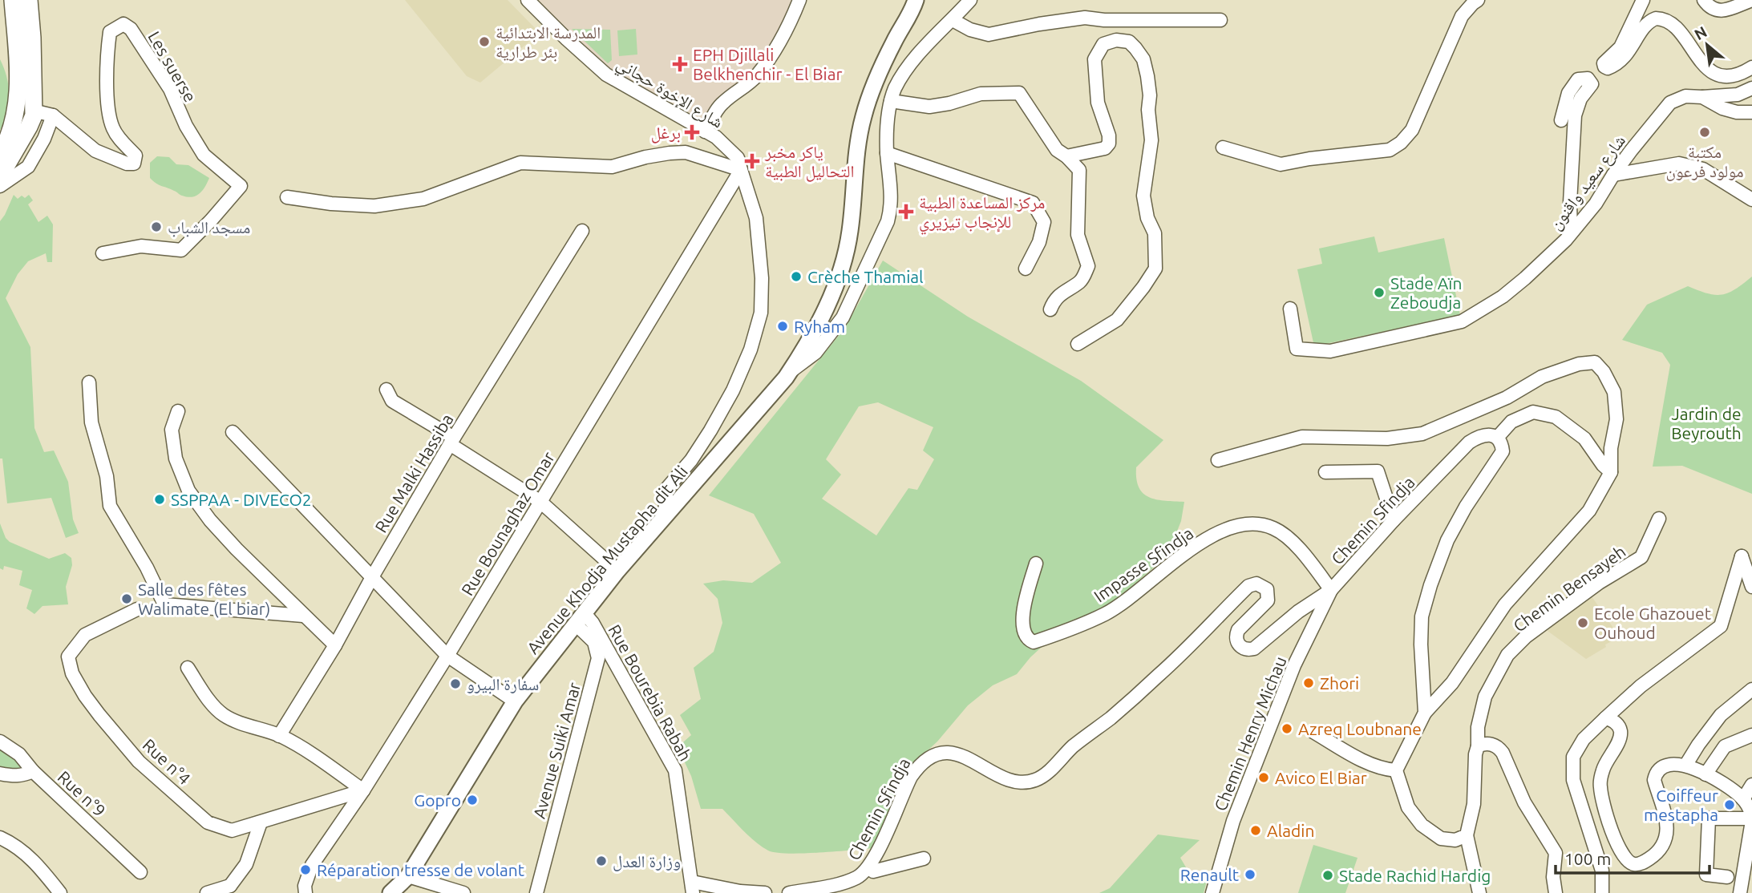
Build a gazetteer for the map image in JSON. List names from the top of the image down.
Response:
{
  "streets": {
    "main road": ["Avenue Khodja Mustapha dit Ali"],
    "street": [
      "Les suerse",
      "شارع الإخوة حجاني",
      "شارع سعيد واقنون",
      "Rue Malki Hassiba",
      "Chemin Sfindja",
      "Rue Bounaghaz Omar",
      "Impasse Sfindja",
      "Chemin Bensayeh",
      "Rue Bourebia Rabah",
      "Chemin Henry Michau",
      "Avenue Suiki Amar",
      "Rue n°4",
      "Rue n°9"
    ]
  },
  "crossings": [
    ["شارع الإخوة حجاني", "Rue Bounaghaz Omar"],
    ["شارع الإخوة حجاني", "Avenue Khodja Mustapha dit Ali"],
    ["Chemin Sfindja", "Impasse Sfindja"],
    ["Chemin Sfindja", "Chemin Henry Michau"],
    ["Rue Bounaghaz Omar", "Rue n°4"],
    ["Avenue Khodja Mustapha dit Ali", "Rue Bourebia Rabah"],
    ["Impasse Sfindja", "Chemin Henry Michau"],
    ["Rue Bourebia Rabah", "Avenue Suiki Amar"]
  ],
  "parks": ["Jardin de Beyrouth"],
  "places": {
    "other": [
      "المدرسة الابتدائية بئر طرارية",
      "مكتبة مولود فرعون",
      "مسجد الشباب",
      "Crèche Thamial",
      "Stade Aïn Zeboudja",
      "Ryham",
      "SSPPAA - DIVECO2",
      "Salle des fêtes Walimate (El biar)",
      "Ecole Ghazouet Ouhoud",
      "Zhori",
      "سفارة البيرو",
      "Azreq Loubnane",
      "Avico El Biar",
      "Gopro",
      "Coiffeur mestapha",
      "Aladin",
      "وزارة العدل",
      "Réparation tresse de volant",
      "Renault",
      "Stade Rachid Hardig"
    ],
    "health": [
      "EPH Djillali Belkhenchir - El Biar",
      "برغل",
      "ياكر مخبر التحاليل الطبية",
      "مركز المساعدة الطبية للإنجاب تيزيري"
    ]
  },
  "scale_bar": "100 m",
  "north": "top left"
}
